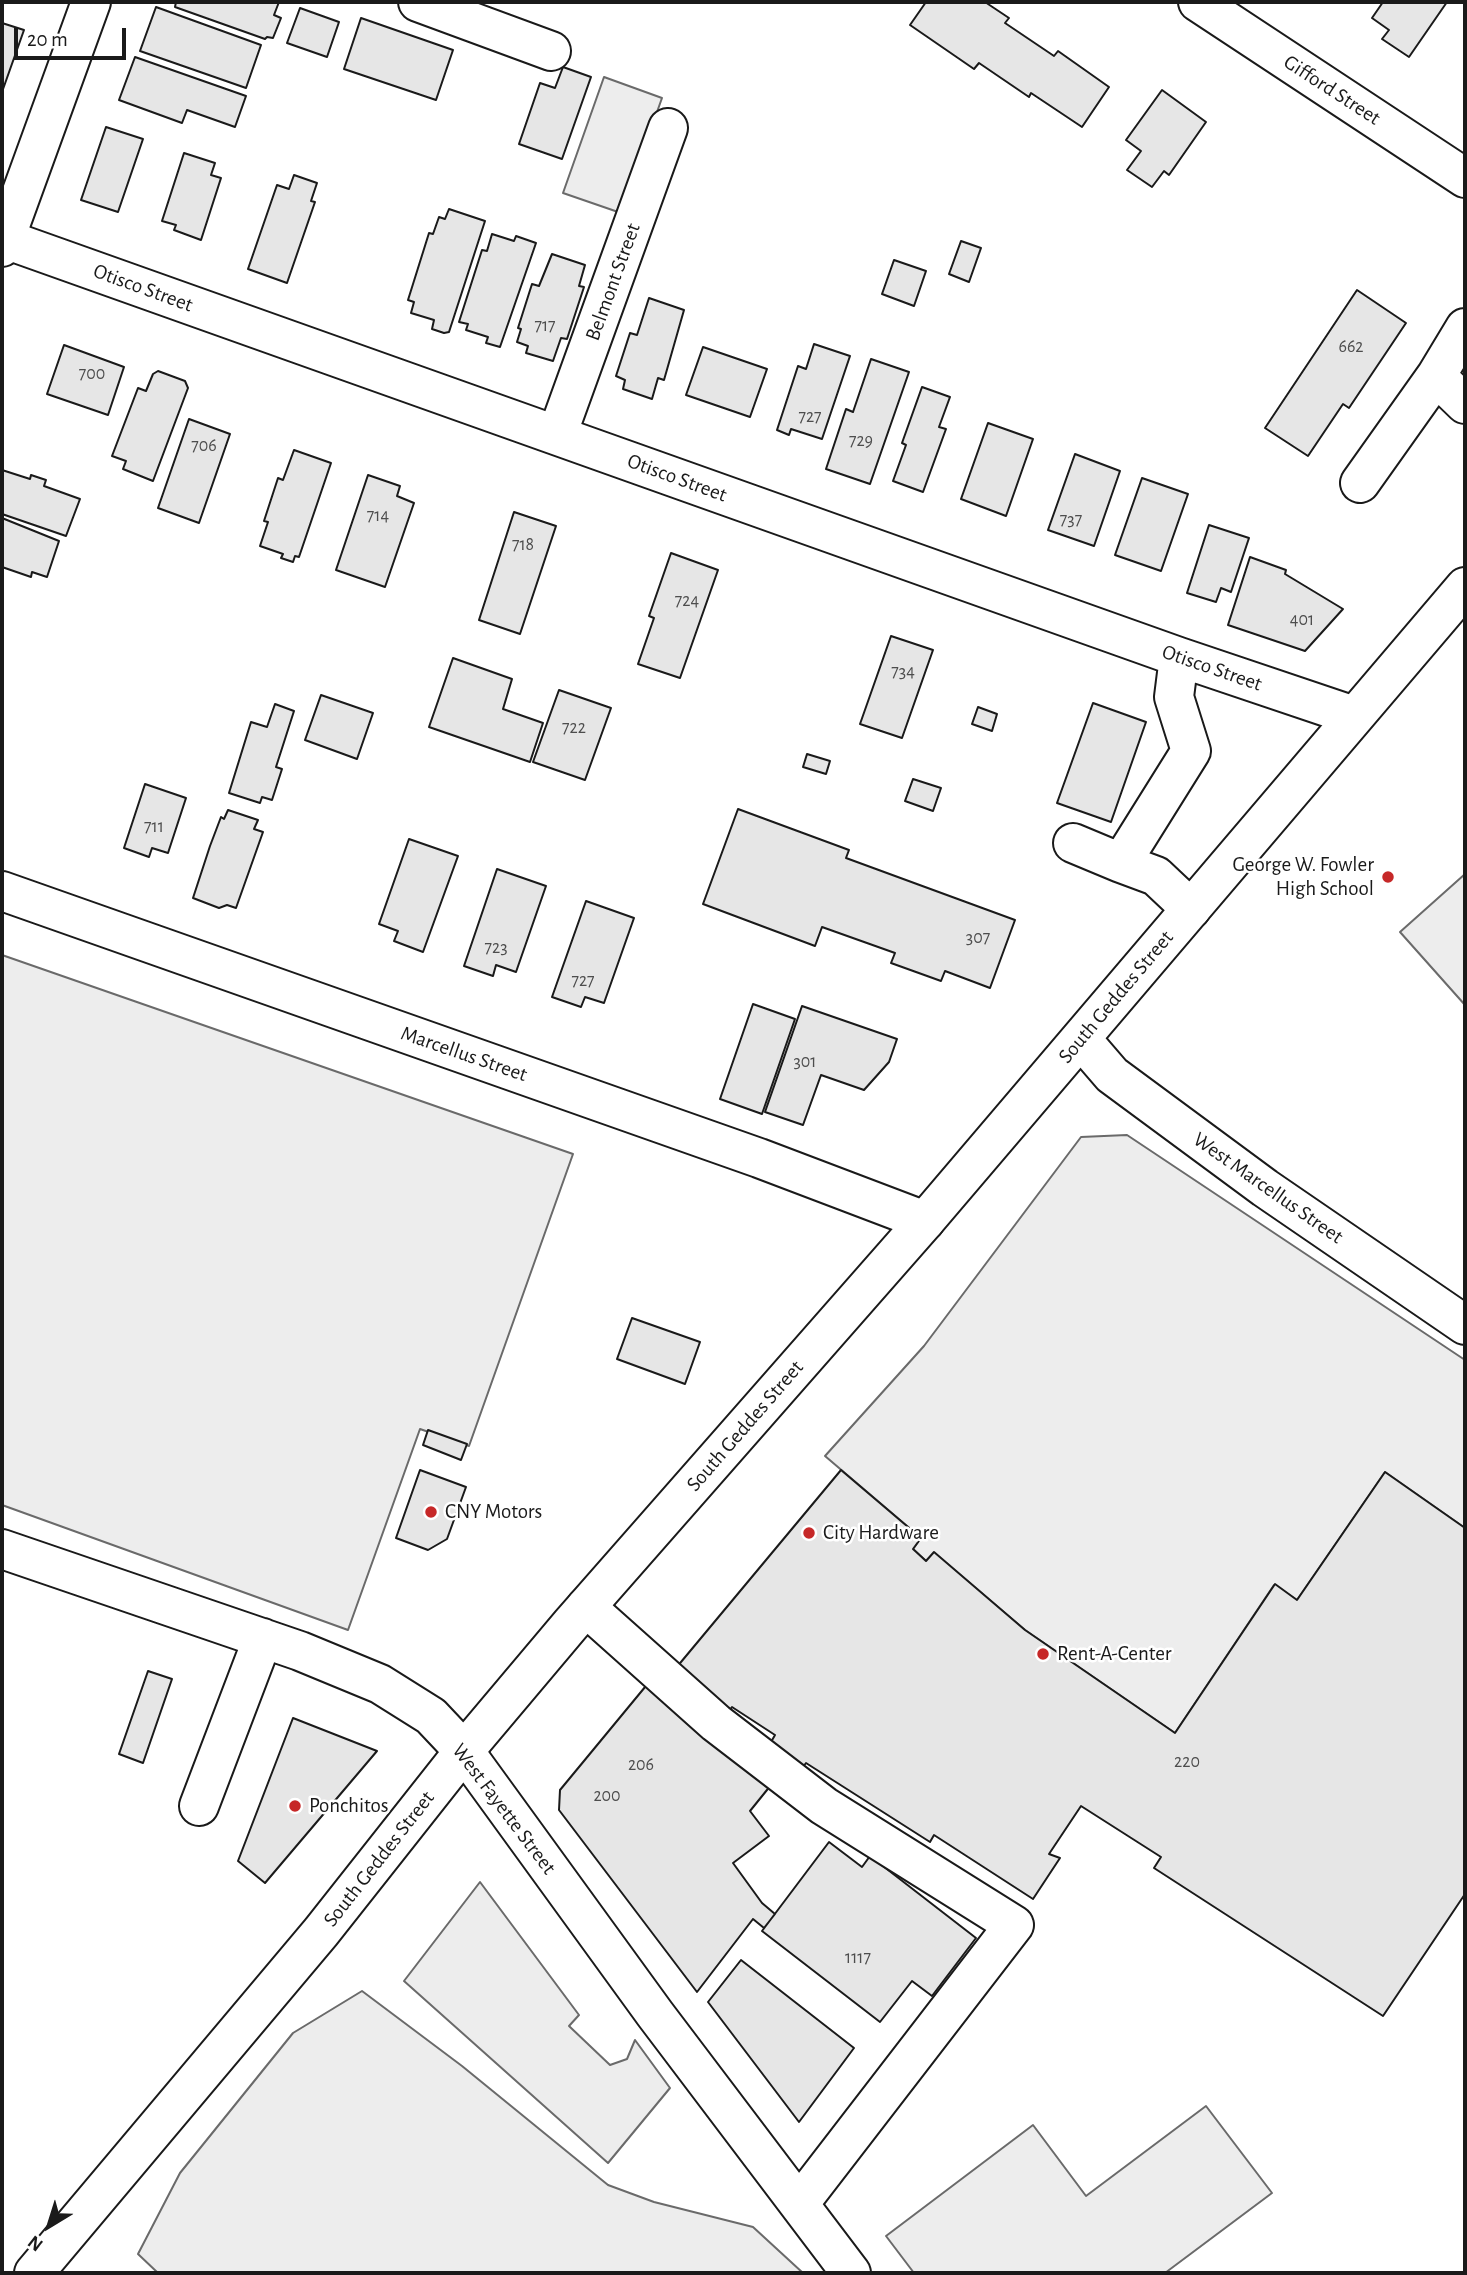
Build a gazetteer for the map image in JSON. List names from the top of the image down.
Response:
{
  "streets": {
    "street": [
      "Gifford Street",
      "Belmont Street",
      "Otisco Street",
      "South Geddes Street",
      "Marcellus Street",
      "West Marcellus Street",
      "West Fayette Street"
    ]
  },
  "crossings": [
    ["Belmont Street", "Otisco Street"],
    ["Otisco Street", "South Geddes Street"],
    ["South Geddes Street", "Marcellus Street"],
    ["South Geddes Street", "West Marcellus Street"],
    ["South Geddes Street", "West Fayette Street"]
  ],
  "places": [
    "George W. Fowler High School",
    "CNY Motors",
    "City Hardware",
    "Rent-A-Center",
    "Ponchitos"
  ],
  "house_numbers": [
    "717",
    "662",
    "700",
    "727",
    "729",
    "706",
    "714",
    "737",
    "718",
    "724",
    "401",
    "734",
    "722",
    "711",
    "307",
    "723",
    "727",
    "301",
    "220",
    "206",
    "200",
    "1117"
  ],
  "scale_bar": "20 m",
  "north": "bottom left"
}
